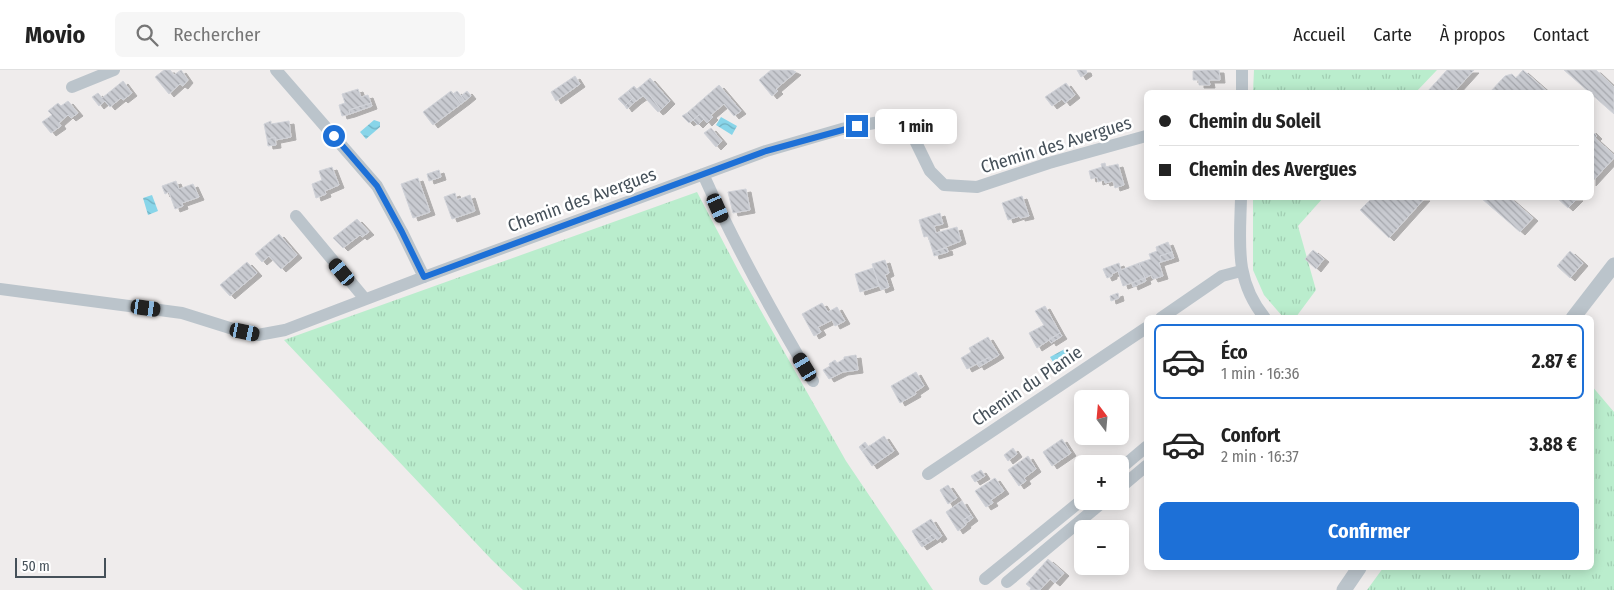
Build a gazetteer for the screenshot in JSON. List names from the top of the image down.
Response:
{
  "streets": {
    "street": ["Chemin des Avergues", "Chemin du Planie"]
  },
  "scale_bar": "50 m",
  "north": "top",
  "page": {
    "header": "Movio",
    "search": "Rechercher",
    "nav": [
      "Accueil",
      "Carte",
      "À propos",
      "Contact"
    ],
    "banner": ["Chemin du Soleil", "Chemin des Avergues"],
    "bubble": "1 min",
    "list": [
      {
        "name": "Éco",
        "note": "1 min · 16:36",
        "value": "2.87 €"
      },
      {
        "name": "Confort",
        "note": "2 min · 16:37",
        "value": "3.88 €"
      }
    ],
    "map_buttons": ["+", "−"],
    "buttons": "Confirmer",
    "scale": "50 m"
  }
}
